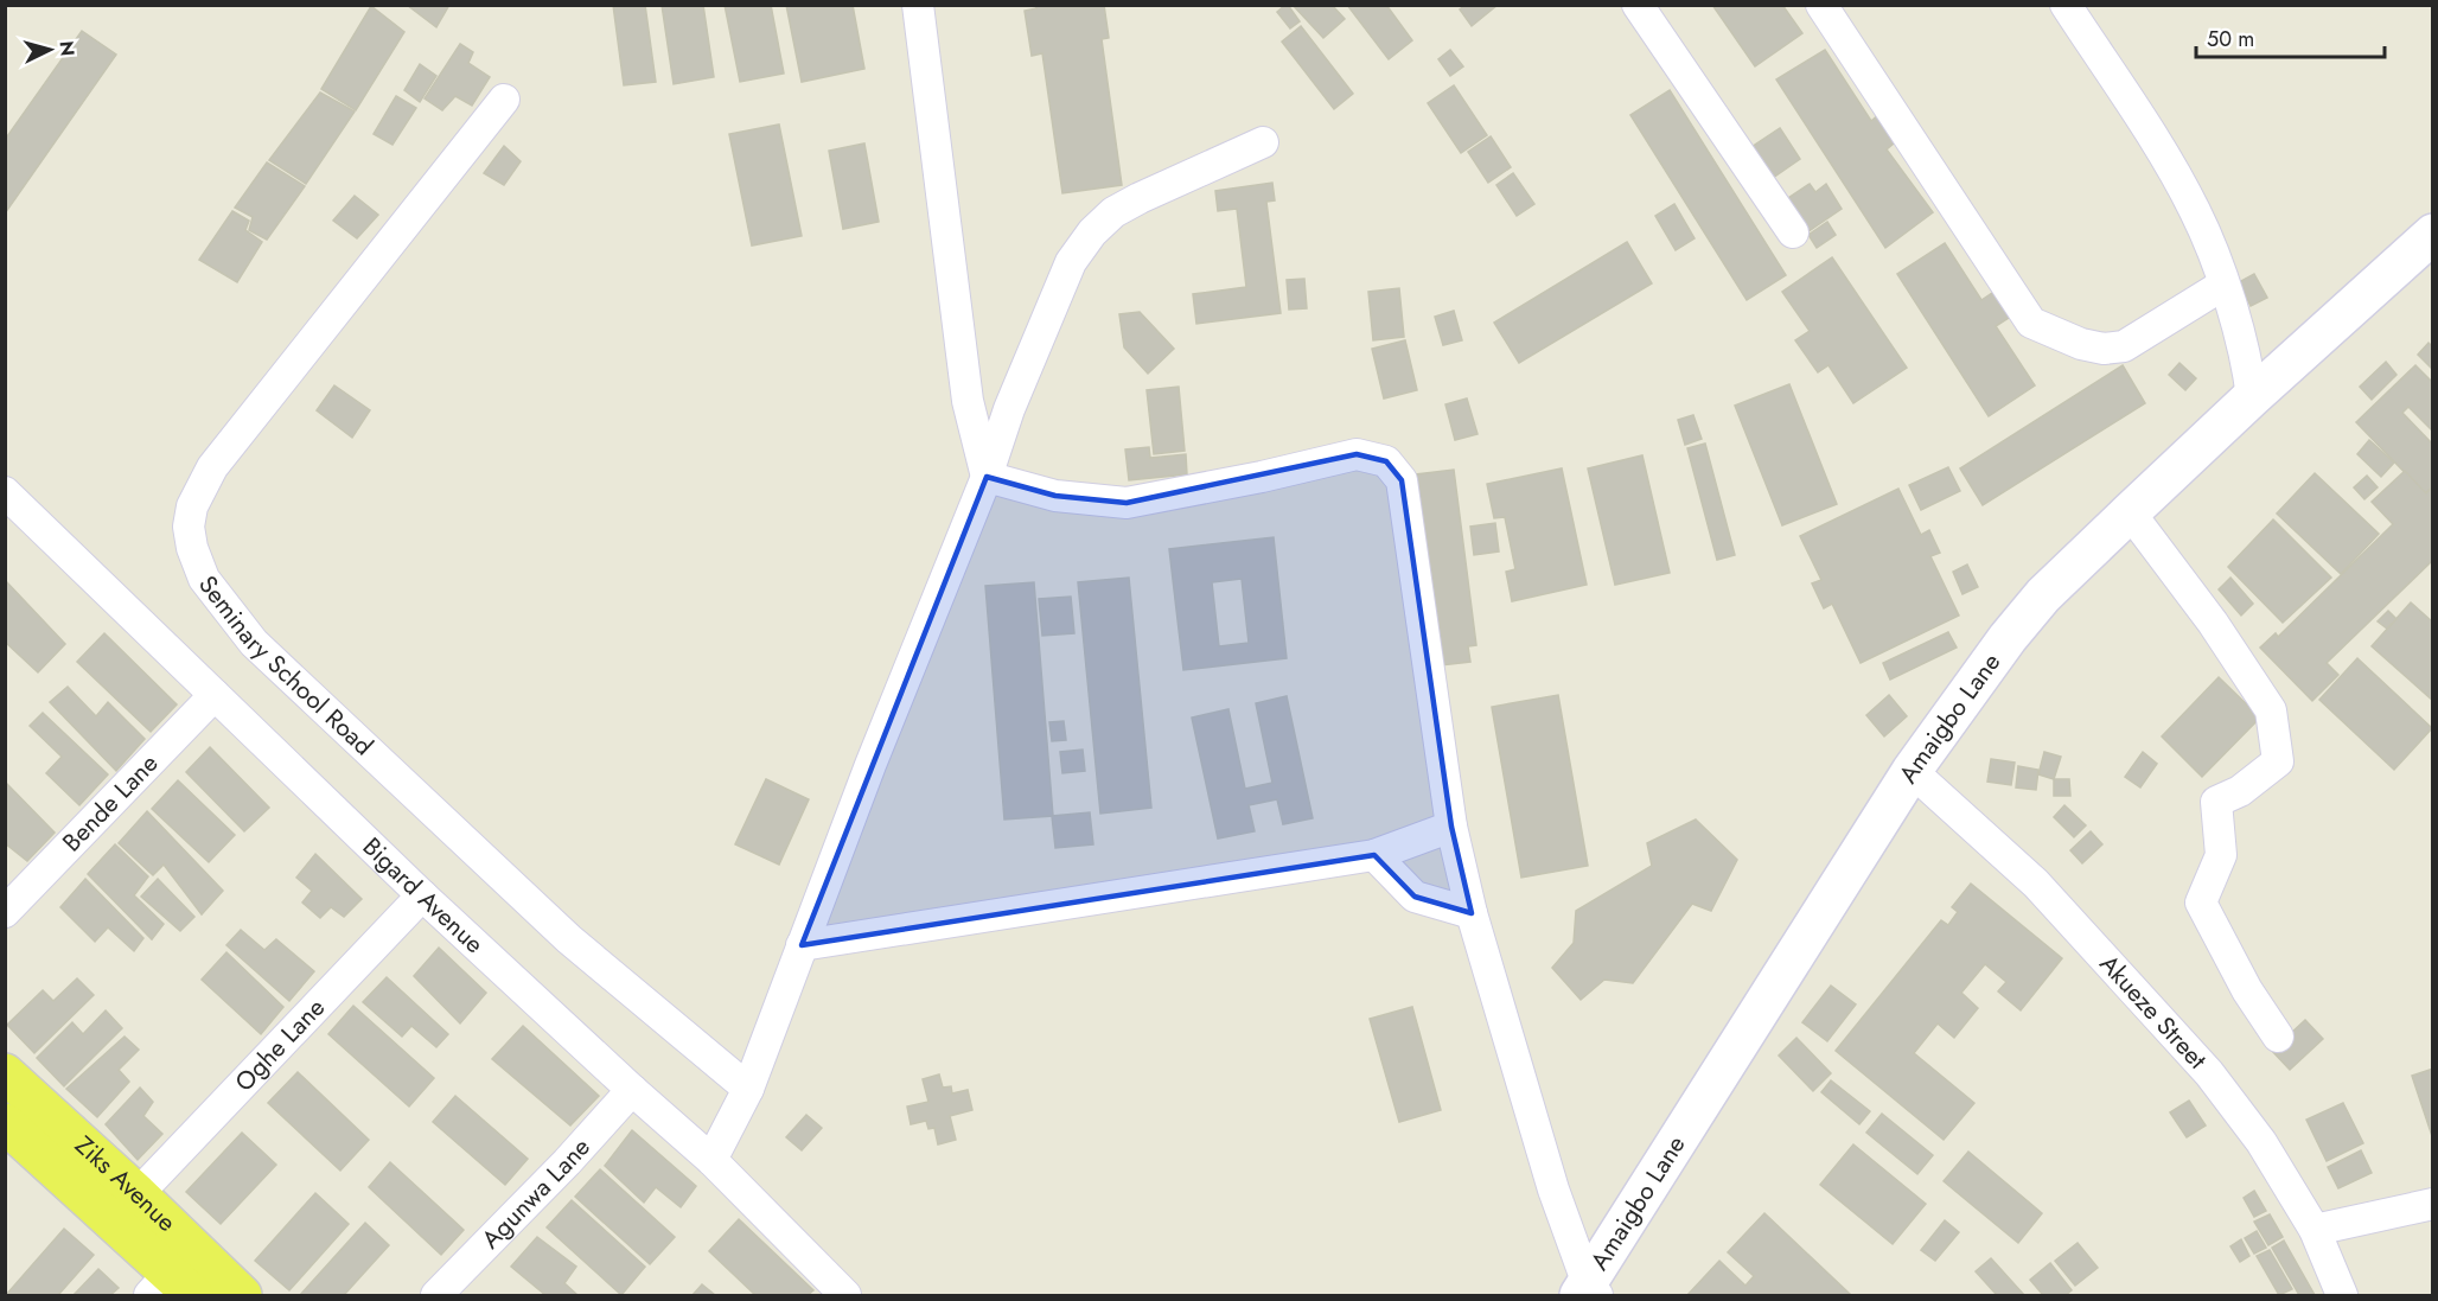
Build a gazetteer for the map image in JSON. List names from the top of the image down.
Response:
{
  "streets": {
    "main road": ["Amaigbo Lane", "Ziks Avenue"],
    "street": [
      "Seminary School Road",
      "Bende Lane",
      "Bigard Avenue",
      "Akueze Street",
      "Oghe Lane",
      "Agunwa Lane"
    ]
  },
  "crossings": [
    ["Amaigbo Lane", "Akueze Street"],
    ["Bende Lane", "Bigard Avenue"],
    ["Bigard Avenue", "Oghe Lane"],
    ["Bigard Avenue", "Agunwa Lane"],
    ["Oghe Lane", "Ziks Avenue"]
  ],
  "scale_bar": "50 m",
  "north": "right"
}
